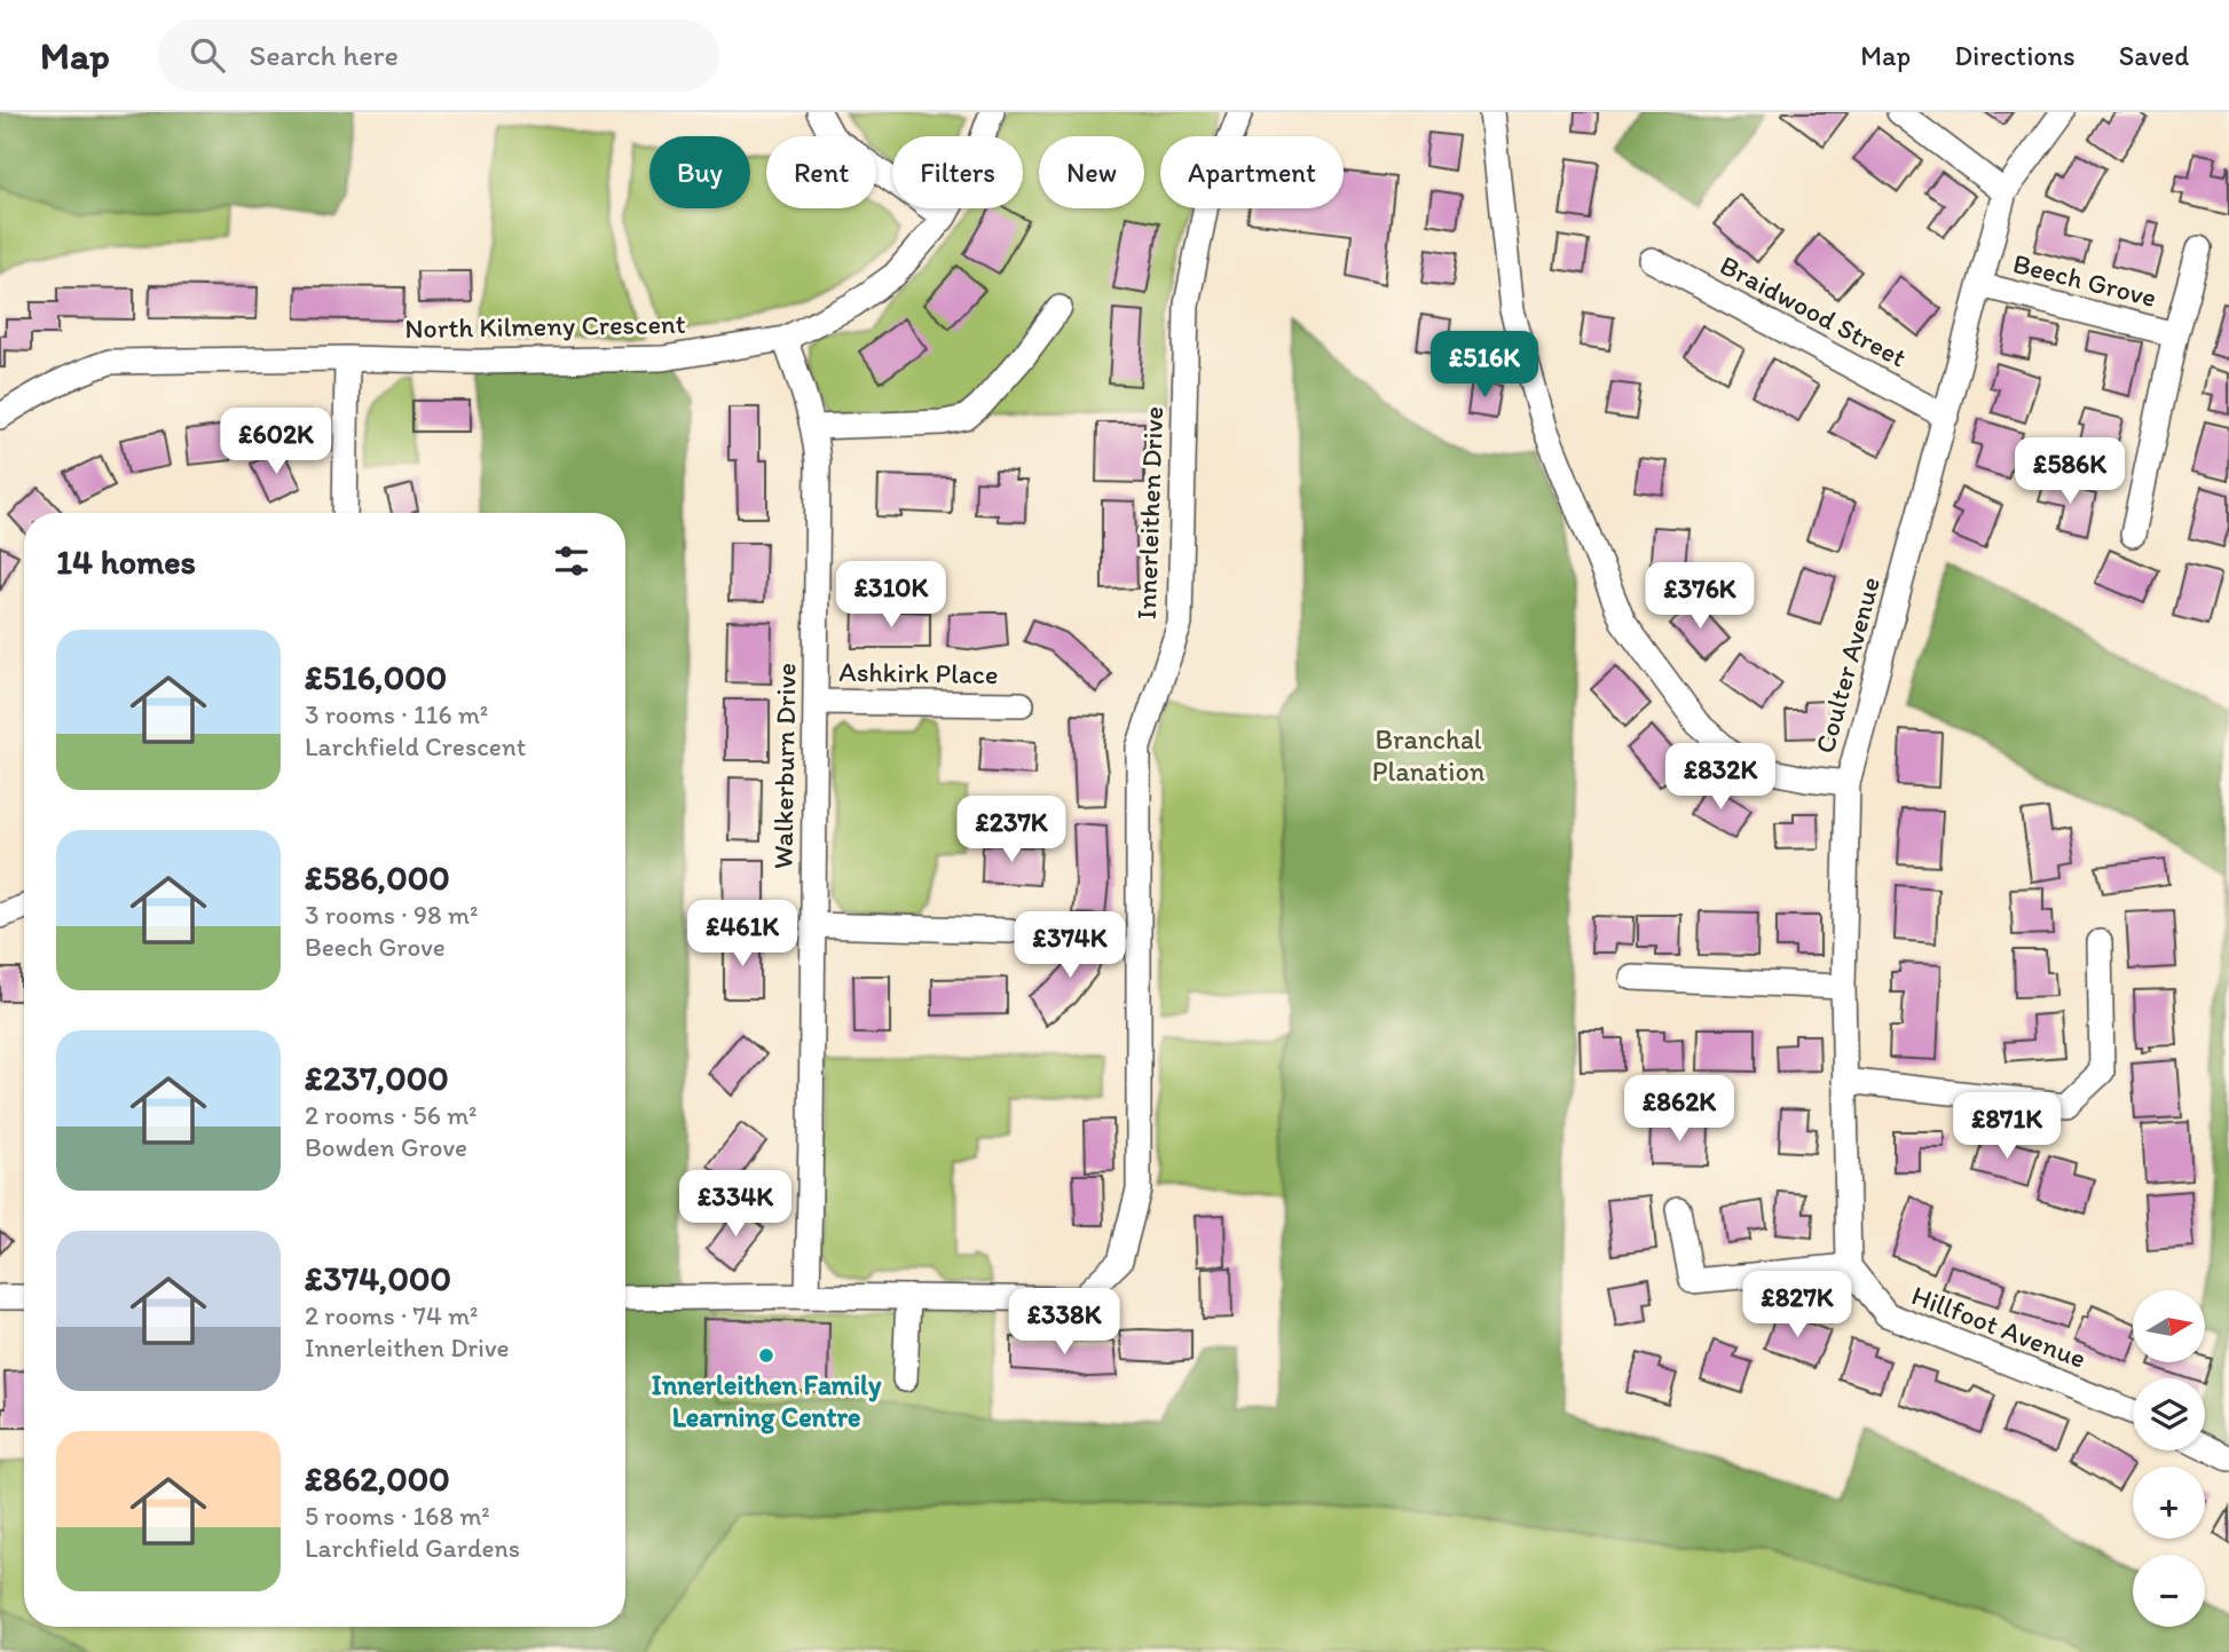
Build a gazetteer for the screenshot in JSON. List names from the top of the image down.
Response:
{
  "streets": {
    "street": [
      "Beech Grove",
      "Braidwood Street",
      "North Kilmeny Crescent",
      "Innerleithen Drive",
      "Coulter Avenue",
      "Ashkirk Place",
      "Walkerburn Drive",
      "Hillfoot Avenue"
    ]
  },
  "crossings": [
    ["Beech Grove", "Coulter Avenue"],
    ["Braidwood Street", "Coulter Avenue"],
    ["North Kilmeny Crescent", "Walkerburn Drive"],
    ["Innerleithen Drive", "Walkerburn Drive"],
    ["Coulter Avenue", "Hillfoot Avenue"],
    ["Ashkirk Place", "Walkerburn Drive"]
  ],
  "parks": ["Branchal Planation"],
  "places": ["Innerleithen Family Learning Centre"],
  "north": "right",
  "page": {
    "header": "Map",
    "search": "Search here",
    "nav": ["Map", "Directions", "Saved"],
    "chip": [
      "Buy",
      "Rent",
      "Filters",
      "New",
      "Apartment"
    ],
    "price": [
      "£516K",
      "£602K",
      "£586K",
      "£310K",
      "£376K",
      "£832K",
      "£237K",
      "£461K",
      "£374K",
      "£862K",
      "£871K",
      "£334K",
      "£827K",
      "£338K"
    ],
    "heading": "14 homes",
    "list": [
      {
        "name": "£516,000",
        "note": "3 rooms · 116 m² · Larchfield Crescent"
      },
      {
        "name": "£586,000",
        "note": "3 rooms · 98 m² · Beech Grove"
      },
      {
        "name": "£237,000",
        "note": "2 rooms · 56 m² · Bowden Grove"
      },
      {
        "name": "£374,000",
        "note": "2 rooms · 74 m² · Innerleithen Drive"
      },
      {
        "name": "£862,000",
        "note": "5 rooms · 168 m² · Larchfield Gardens"
      }
    ],
    "map_buttons": ["+", "−"]
  }
}
